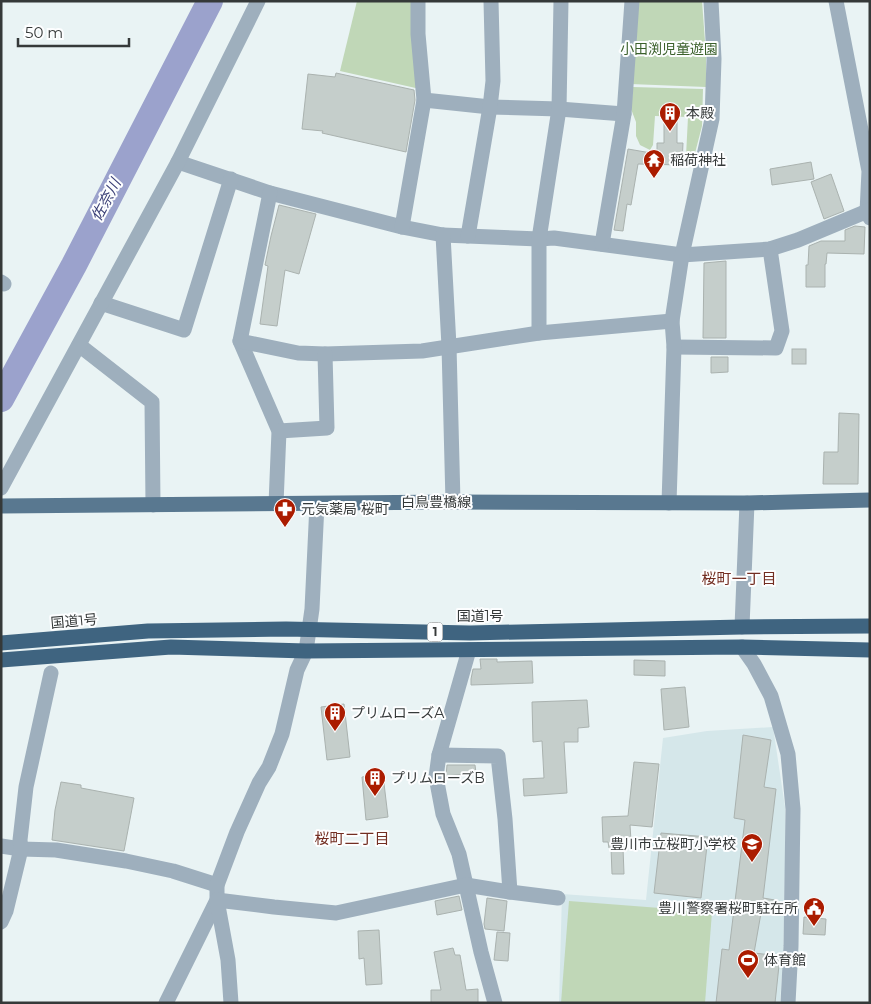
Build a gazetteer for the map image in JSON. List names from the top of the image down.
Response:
{
  "streets": {
    "highway": ["国道1号", "1"],
    "main road": ["白鳥豊橋線"]
  },
  "districts": ["桜町一丁目", "桜町二丁目"],
  "water": ["佐奈川"],
  "parks": ["小田渕児童遊園"],
  "places": {
    "building": ["本殿", "プリムローズA", "プリムローズB"],
    "temple": ["稲荷神社"],
    "pharmacy": ["元気薬局 桜町"],
    "school or university": ["豊川市立桜町小学校"],
    "public building": ["豊川警察署桜町駐在所"],
    "sports": ["体育館"]
  },
  "scale_bar": "50 m"
}
